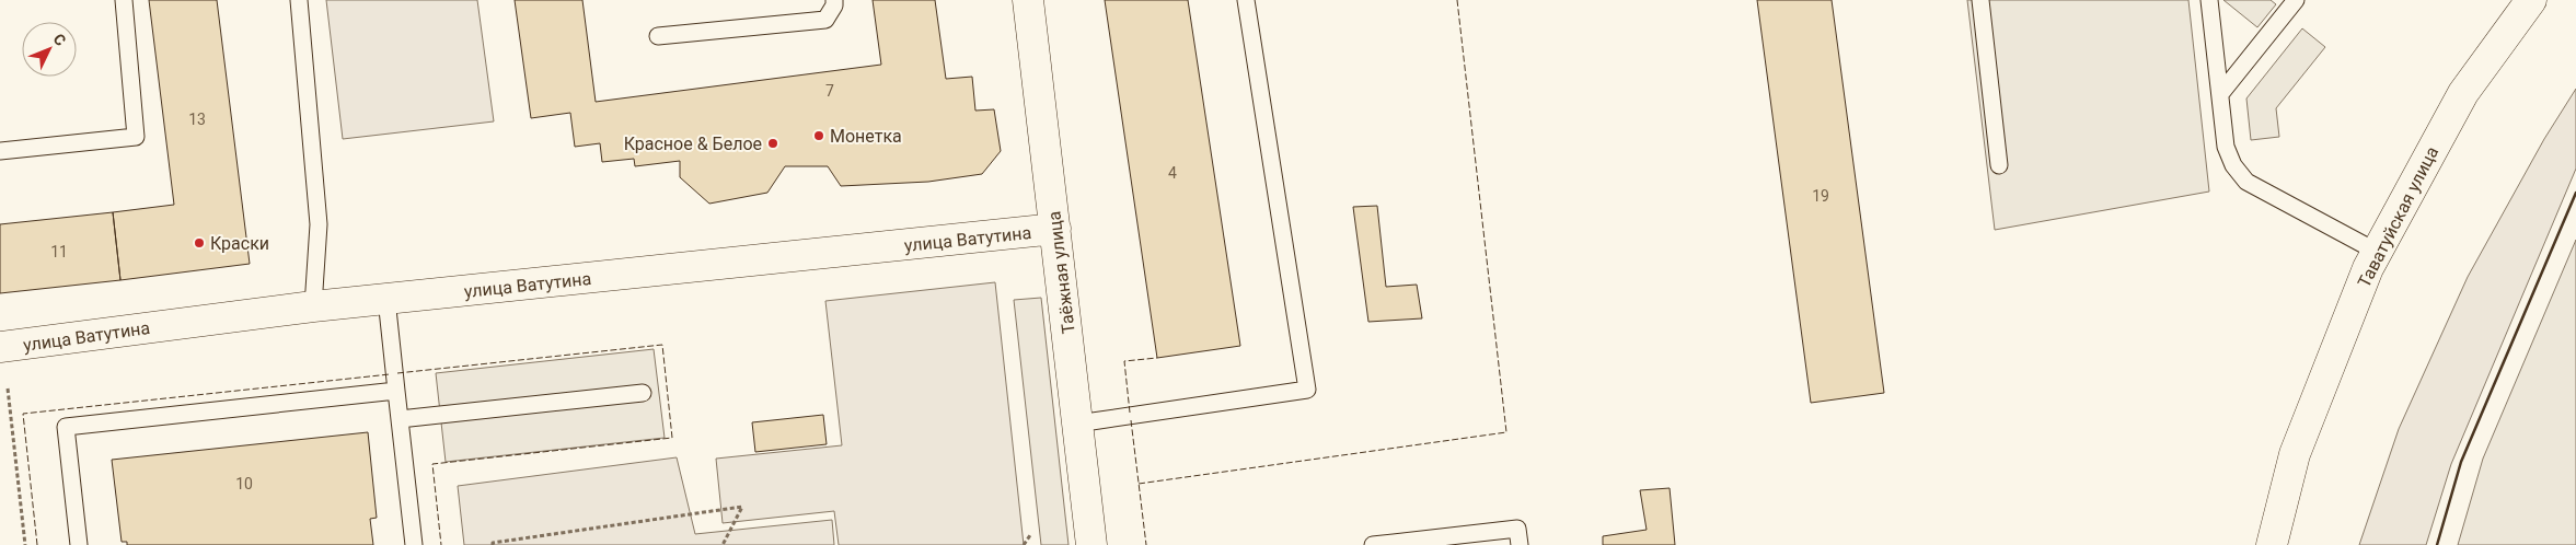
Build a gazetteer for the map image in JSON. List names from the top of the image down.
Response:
{
  "streets": {
    "street": ["Таватуйская улица", "улица Ватутина", "Таёжная улица"]
  },
  "crossings": [
    ["улица Ватутина", "Таёжная улица"]
  ],
  "places": ["Монетка", "Красное & Белое", "Краски"],
  "house_numbers": [
    "7",
    "13",
    "4",
    "19",
    "11",
    "10"
  ],
  "north": "top right"
}
